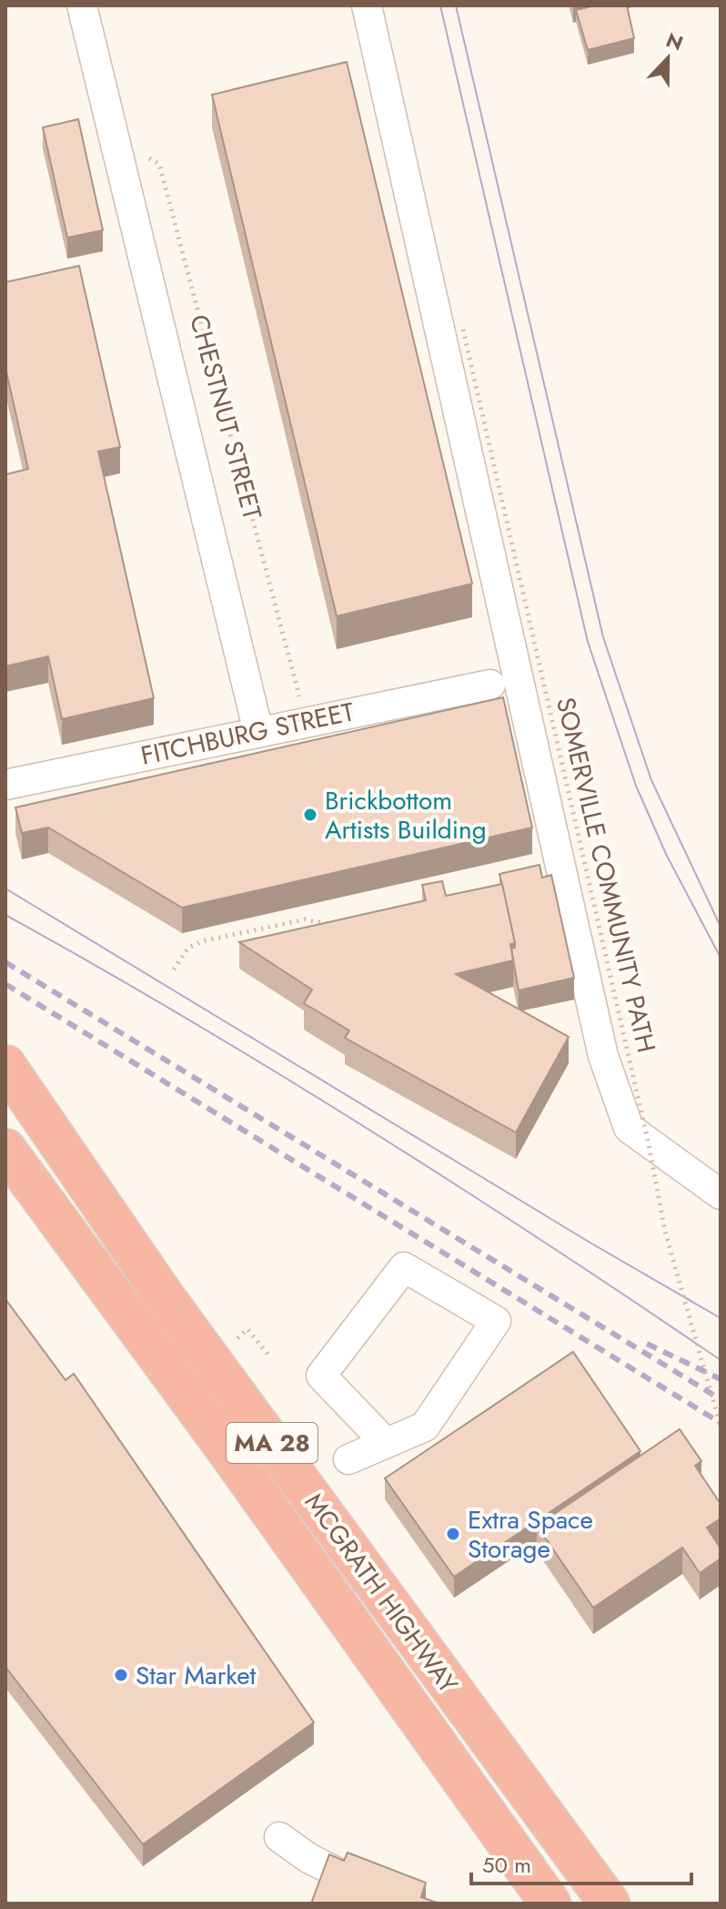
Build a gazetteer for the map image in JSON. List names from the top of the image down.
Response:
{
  "streets": {
    "highway": ["MA 28", "MCGRATH HIGHWAY"],
    "street": ["CHESTNUT STREET", "FITCHBURG STREET"],
    "path": ["SOMERVILLE COMMUNITY PATH"]
  },
  "crossings": [
    ["CHESTNUT STREET", "FITCHBURG STREET"]
  ],
  "places": ["Brickbottom Artists Building", "Extra Space Storage", "Star Market"],
  "scale_bar": "50 m",
  "north": "top"
}
